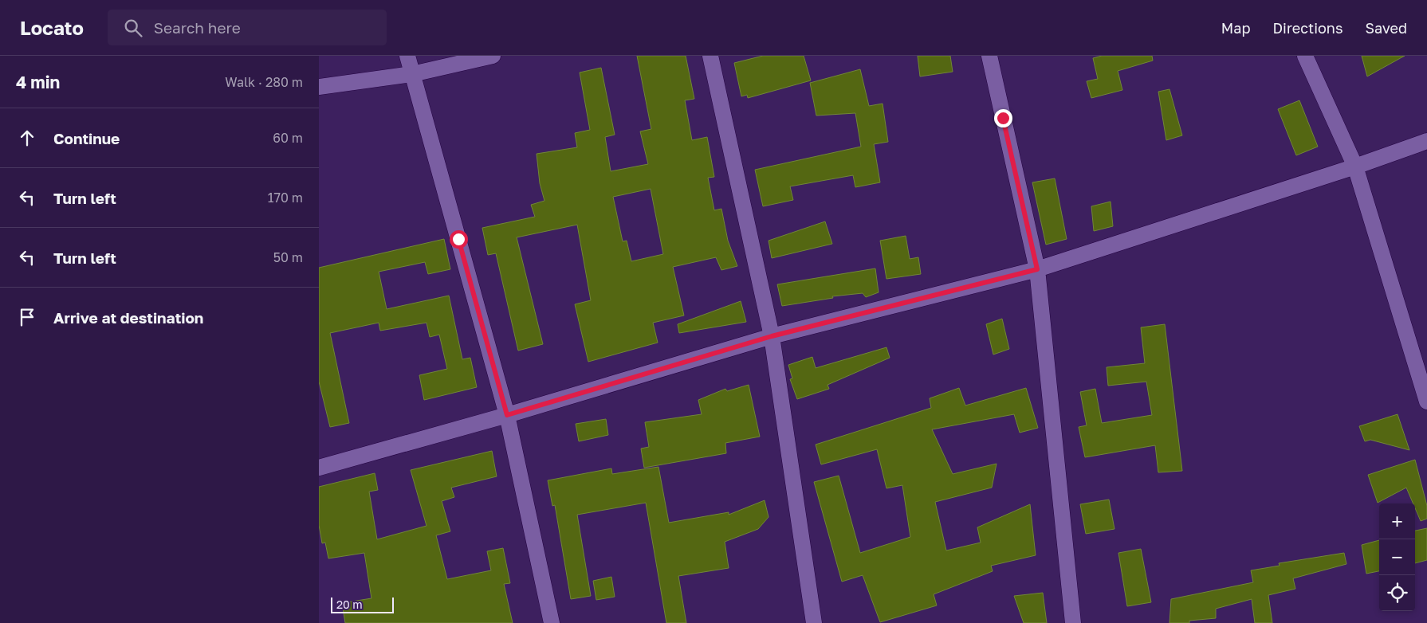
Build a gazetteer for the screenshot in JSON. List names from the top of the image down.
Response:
{
  "scale_bar": "20 m",
  "page": {
    "header": "Locato",
    "search": "Search here",
    "nav": ["Map", "Directions", "Saved"],
    "heading": ["4 min", "Walk · 280 m"],
    "list": [
      ["Continue", "60 m"],
      ["Turn left", "170 m"],
      ["Turn left", "50 m"],
      "Arrive at destination"
    ],
    "map_buttons": ["+", "−"],
    "scale": "20 m"
  }
}
